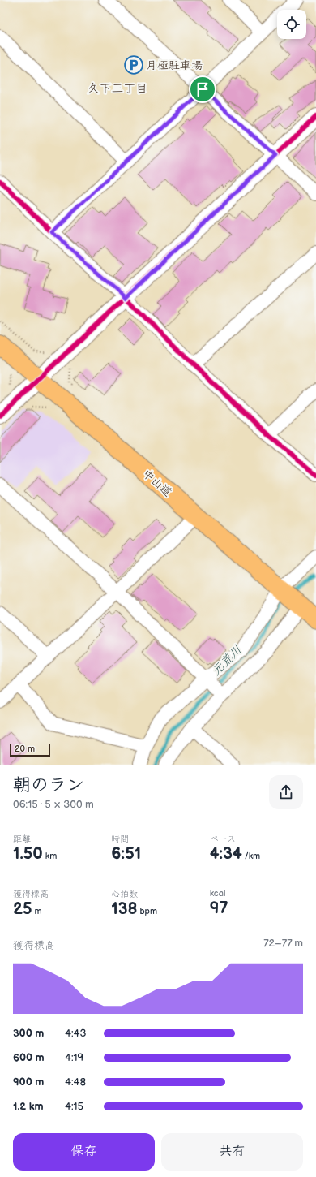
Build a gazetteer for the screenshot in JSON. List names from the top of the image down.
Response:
{
  "streets": {
    "highway": ["中山道"]
  },
  "districts": ["久下三丁目"],
  "water": ["元荒川"],
  "places": {
    "parking": ["月極駐車場"]
  },
  "scale_bar": "20 m",
  "page": {
    "scale": "20 m",
    "heading": ["朝のラン", "06:15 · 5 × 300 m"],
    "stats": [
      ["距離", "1.50 km"],
      ["時間", "6:51"],
      ["ペース", "4:34 /km"],
      ["獲得標高", "25 m"],
      ["心拍数", "138 bpm"],
      ["kcal", "97"]
    ],
    "chart": ["獲得標高", "72–77 m"],
    "list": [
      {
        "name": "300 m",
        "note": "4:43"
      },
      {
        "name": "600 m",
        "note": "4:19"
      },
      {
        "name": "900 m",
        "note": "4:48"
      },
      {
        "name": "1.2 km",
        "note": "4:15"
      }
    ],
    "buttons": ["保存", "共有"]
  }
}
